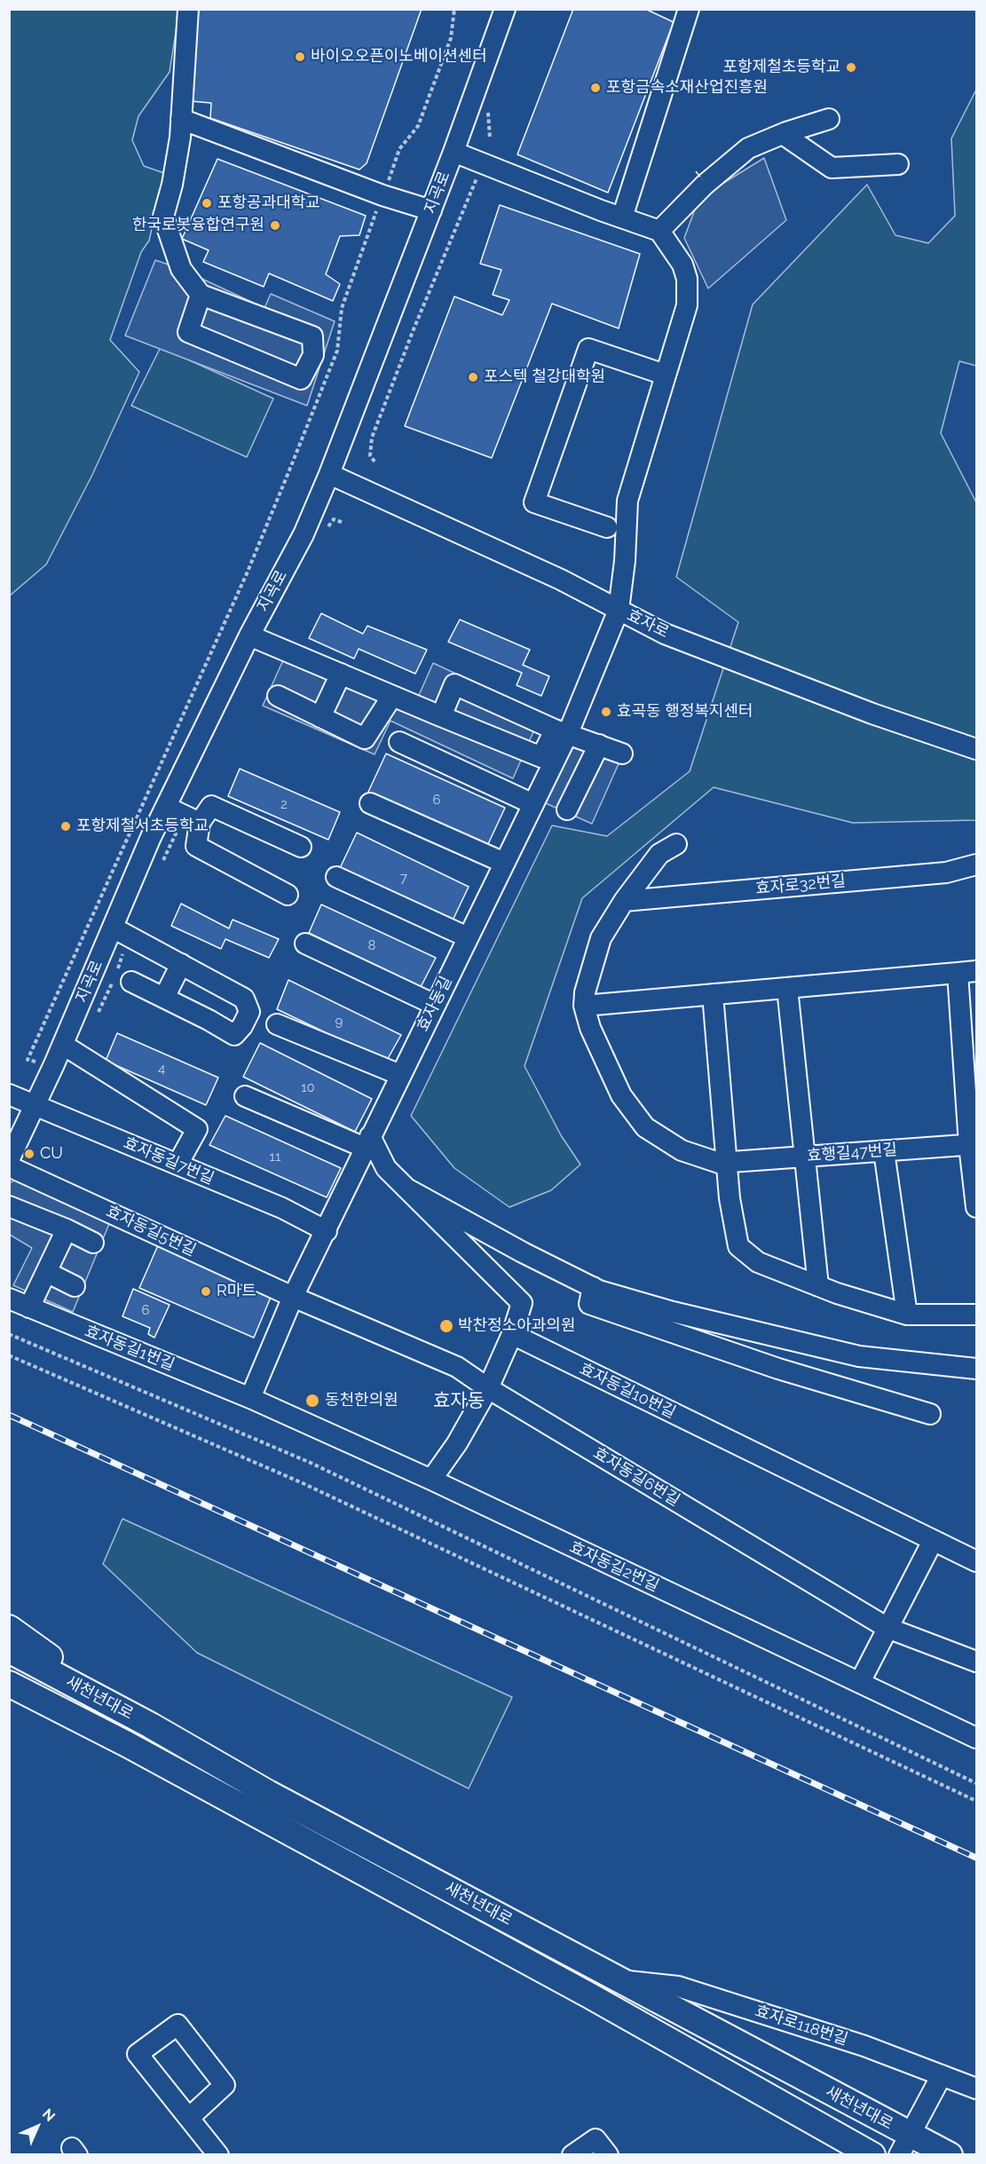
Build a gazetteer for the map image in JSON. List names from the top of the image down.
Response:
{
  "streets": {
    "main road": ["새천년대로"],
    "street": [
      "지곡로",
      "효자로",
      "효자로32번길",
      "효자동길",
      "효행길47번길",
      "효자동길7번길",
      "효자동길5번길",
      "효자동길1번길",
      "효자동길10번길",
      "효자동길6번길",
      "효자동길2번길",
      "효자로118번길"
    ]
  },
  "crossings": [
    ["지곡로", "효자로"],
    ["지곡로", "효자동길7번길"],
    ["효자로", "효자동길"],
    ["효자동길", "효자동길7번길"],
    ["효자동길", "효자동길5번길"],
    ["효자동길", "효자동길1번길"],
    ["효자동길", "효자동길6번길"],
    ["효자동길", "효자동길2번길"],
    ["효자동길5번길", "효자동길6번길"],
    ["효자동길1번길", "효자동길2번길"],
    ["새천년대로", "효자로118번길"]
  ],
  "districts": ["효자동"],
  "places": [
    "바이오오픈이노베이션센터",
    "포항제철초등학교",
    "포항금속소재산업진흥원",
    "포항공과대학교",
    "한국로봇융합연구원",
    "포스텍 철강대학원",
    "효곡동 행정복지센터",
    "포항제철서초등학교",
    "CU",
    "R마트",
    "박찬정소아과의원",
    "동천한의원"
  ],
  "house_numbers": [
    "6",
    "2",
    "7",
    "8",
    "9",
    "4",
    "10",
    "11",
    "6"
  ],
  "north": "top right"
}
